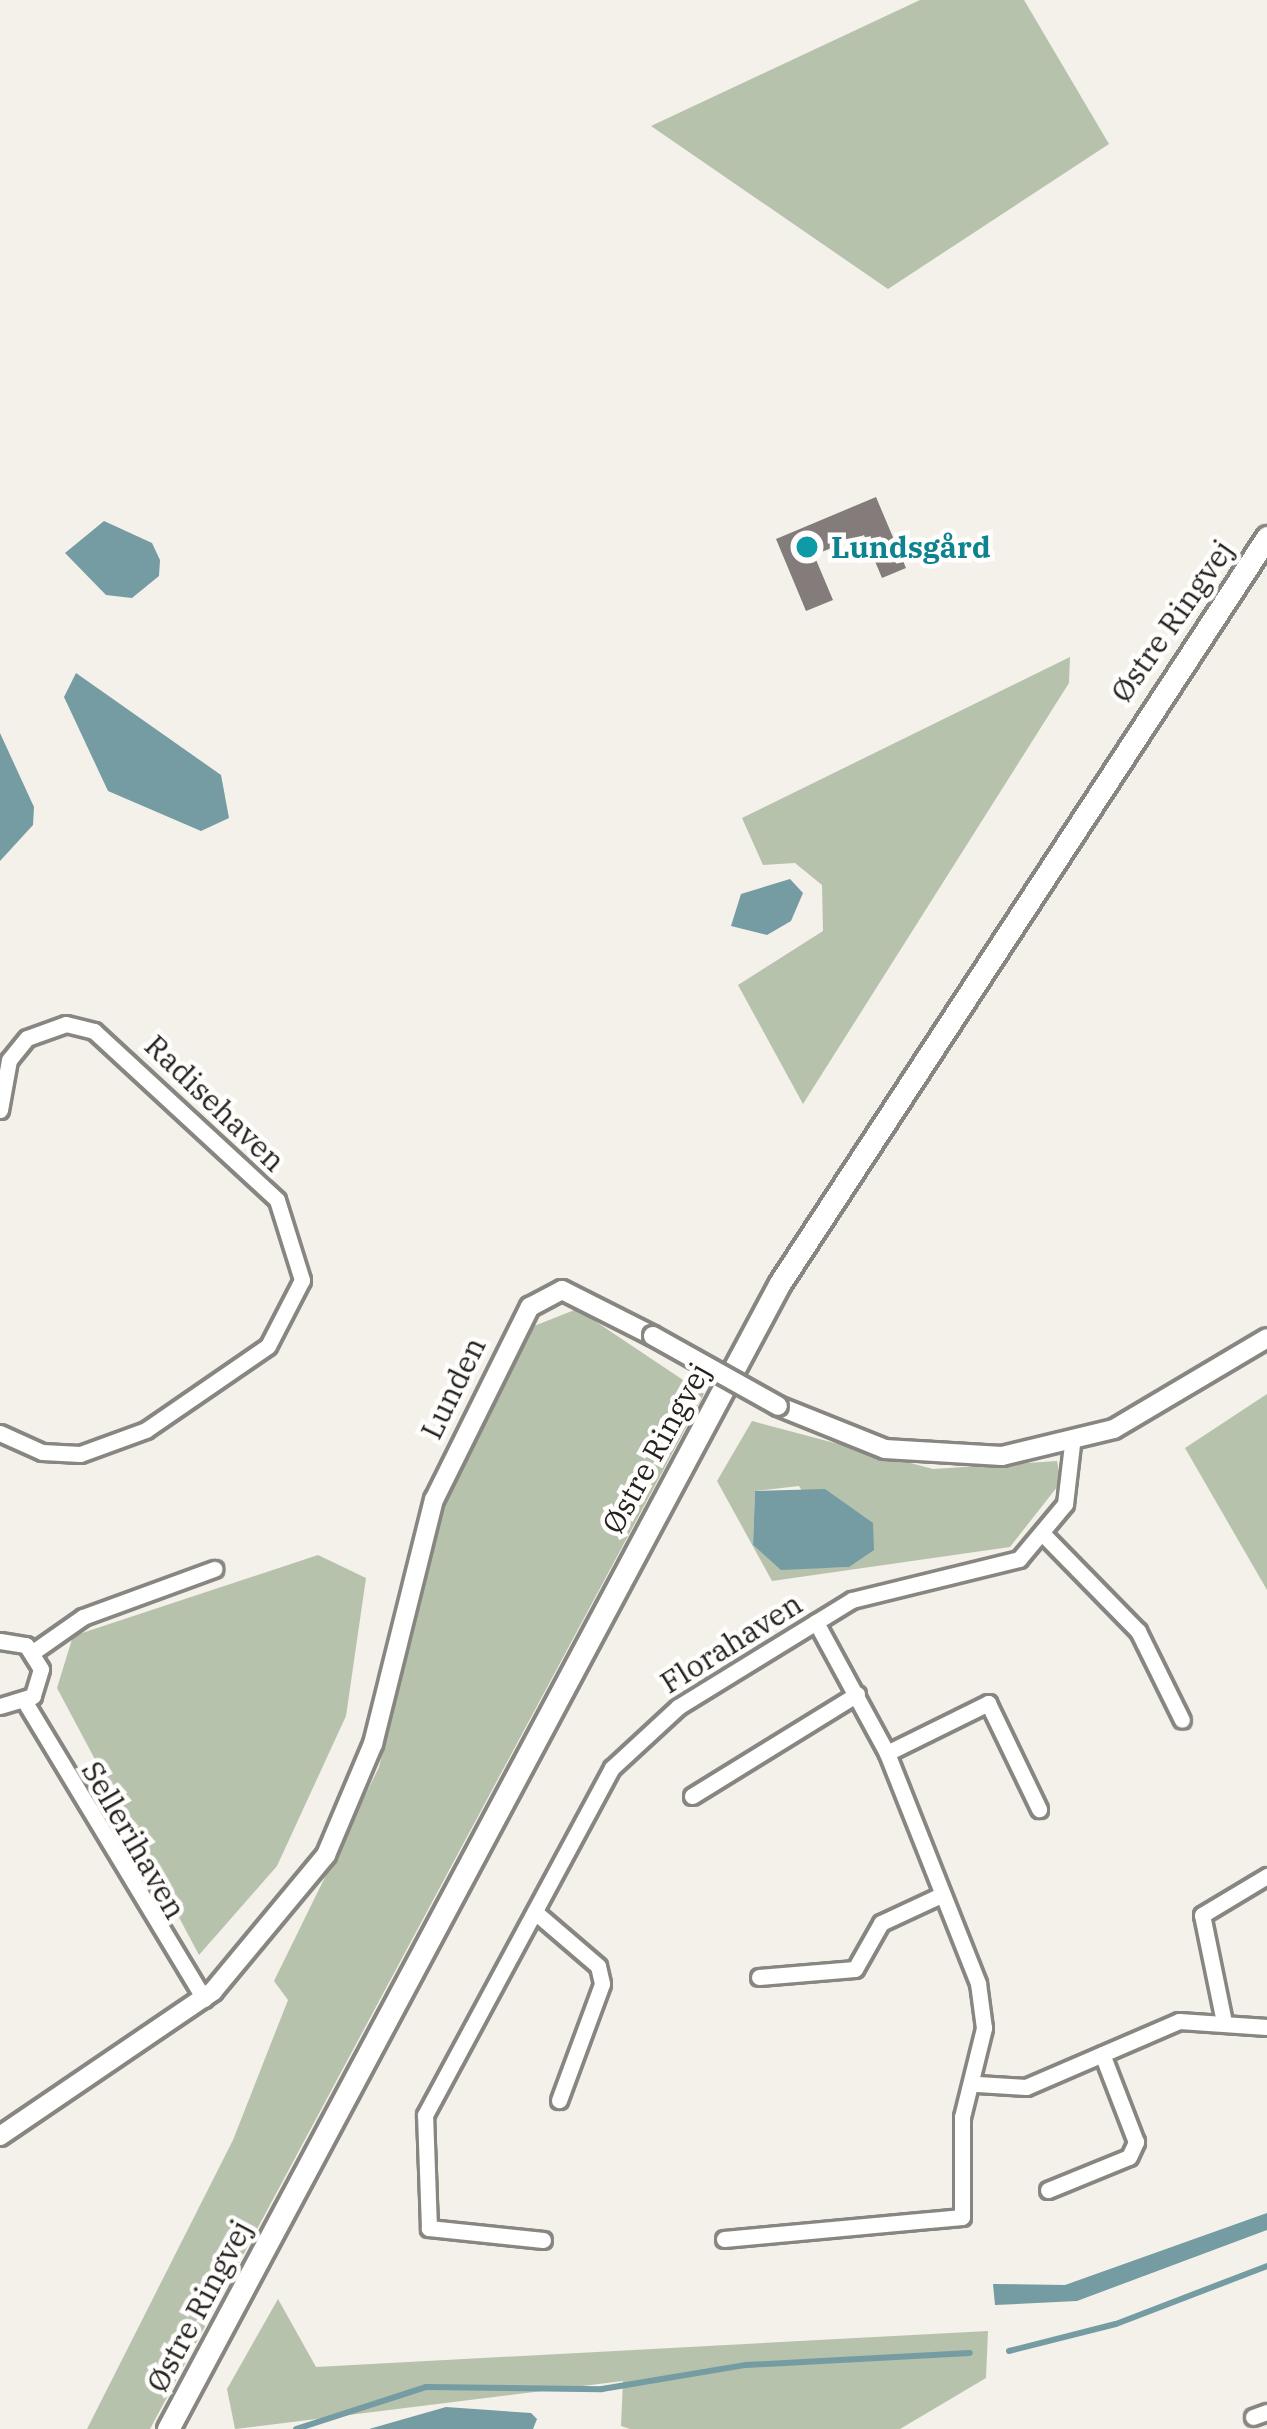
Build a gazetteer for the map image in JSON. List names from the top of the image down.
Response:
{
  "streets": {
    "main road": ["Østre Ringvej"],
    "street": [
      "Radisehaven",
      "Lunden",
      "Florahaven",
      "Sellerihaven"
    ]
  },
  "crossings": [
    ["Lunden", "Sellerihaven"]
  ],
  "places": ["Lundsgård"]
}
